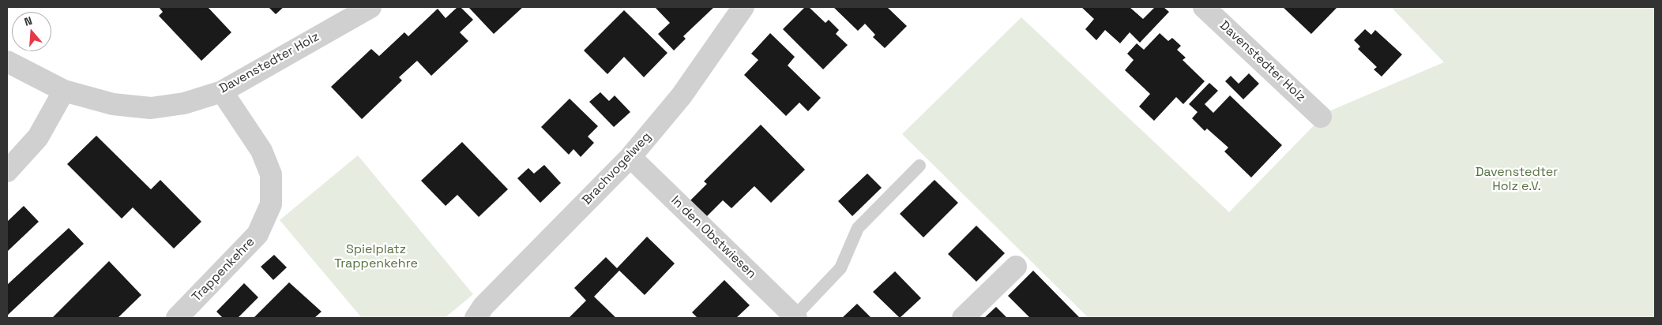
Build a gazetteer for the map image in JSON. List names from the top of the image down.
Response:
{
  "streets": {
    "street": [
      "Davenstedter Holz",
      "Brachvogelweg",
      "In den Obstwiesen",
      "Trappenkehre"
    ]
  },
  "crossings": [
    ["Davenstedter Holz", "Trappenkehre"],
    ["Brachvogelweg", "In den Obstwiesen"]
  ],
  "parks": ["Davenstedter Holz e.V.", "Spielplatz Trappenkehre"],
  "north": "top"
}
